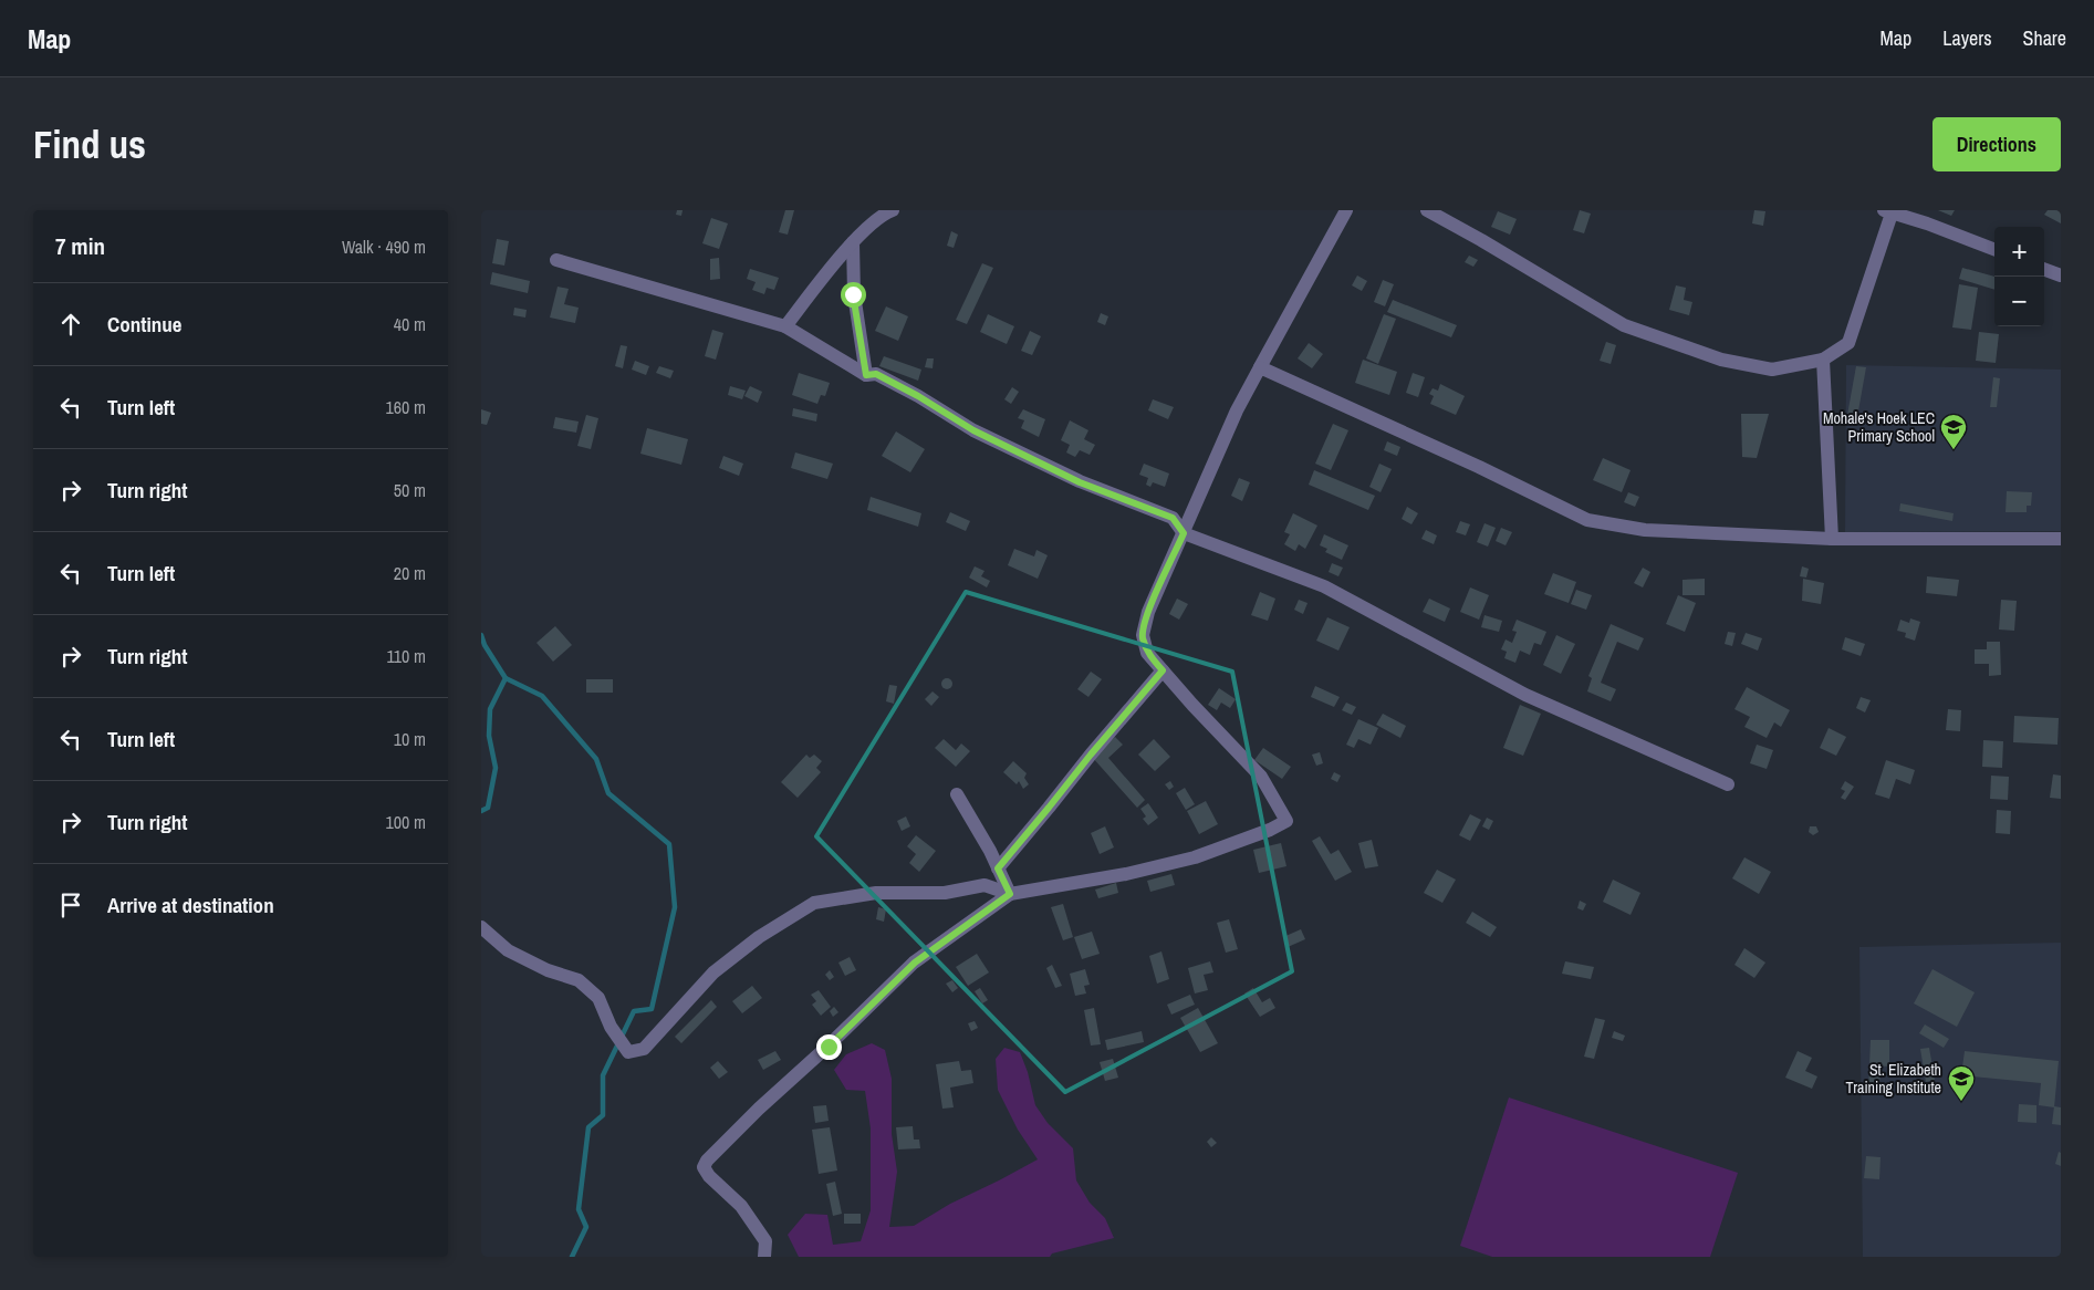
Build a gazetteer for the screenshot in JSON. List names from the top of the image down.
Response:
{
  "places": {
    "school or university": ["Mohale's Hoek LEC Primary School", "St. Elizabeth Training Institute"]
  },
  "page": {
    "header": "Map",
    "nav": ["Map", "Layers", "Share"],
    "buttons": "Directions",
    "title": "Find us",
    "heading": ["7 min", "Walk · 490 m"],
    "map_buttons": ["+", "−"],
    "list": [
      ["Continue", "40 m"],
      ["Turn left", "160 m"],
      ["Turn right", "50 m"],
      ["Turn left", "20 m"],
      ["Turn right", "110 m"],
      ["Turn left", "10 m"],
      ["Turn right", "100 m"],
      "Arrive at destination"
    ]
  }
}
